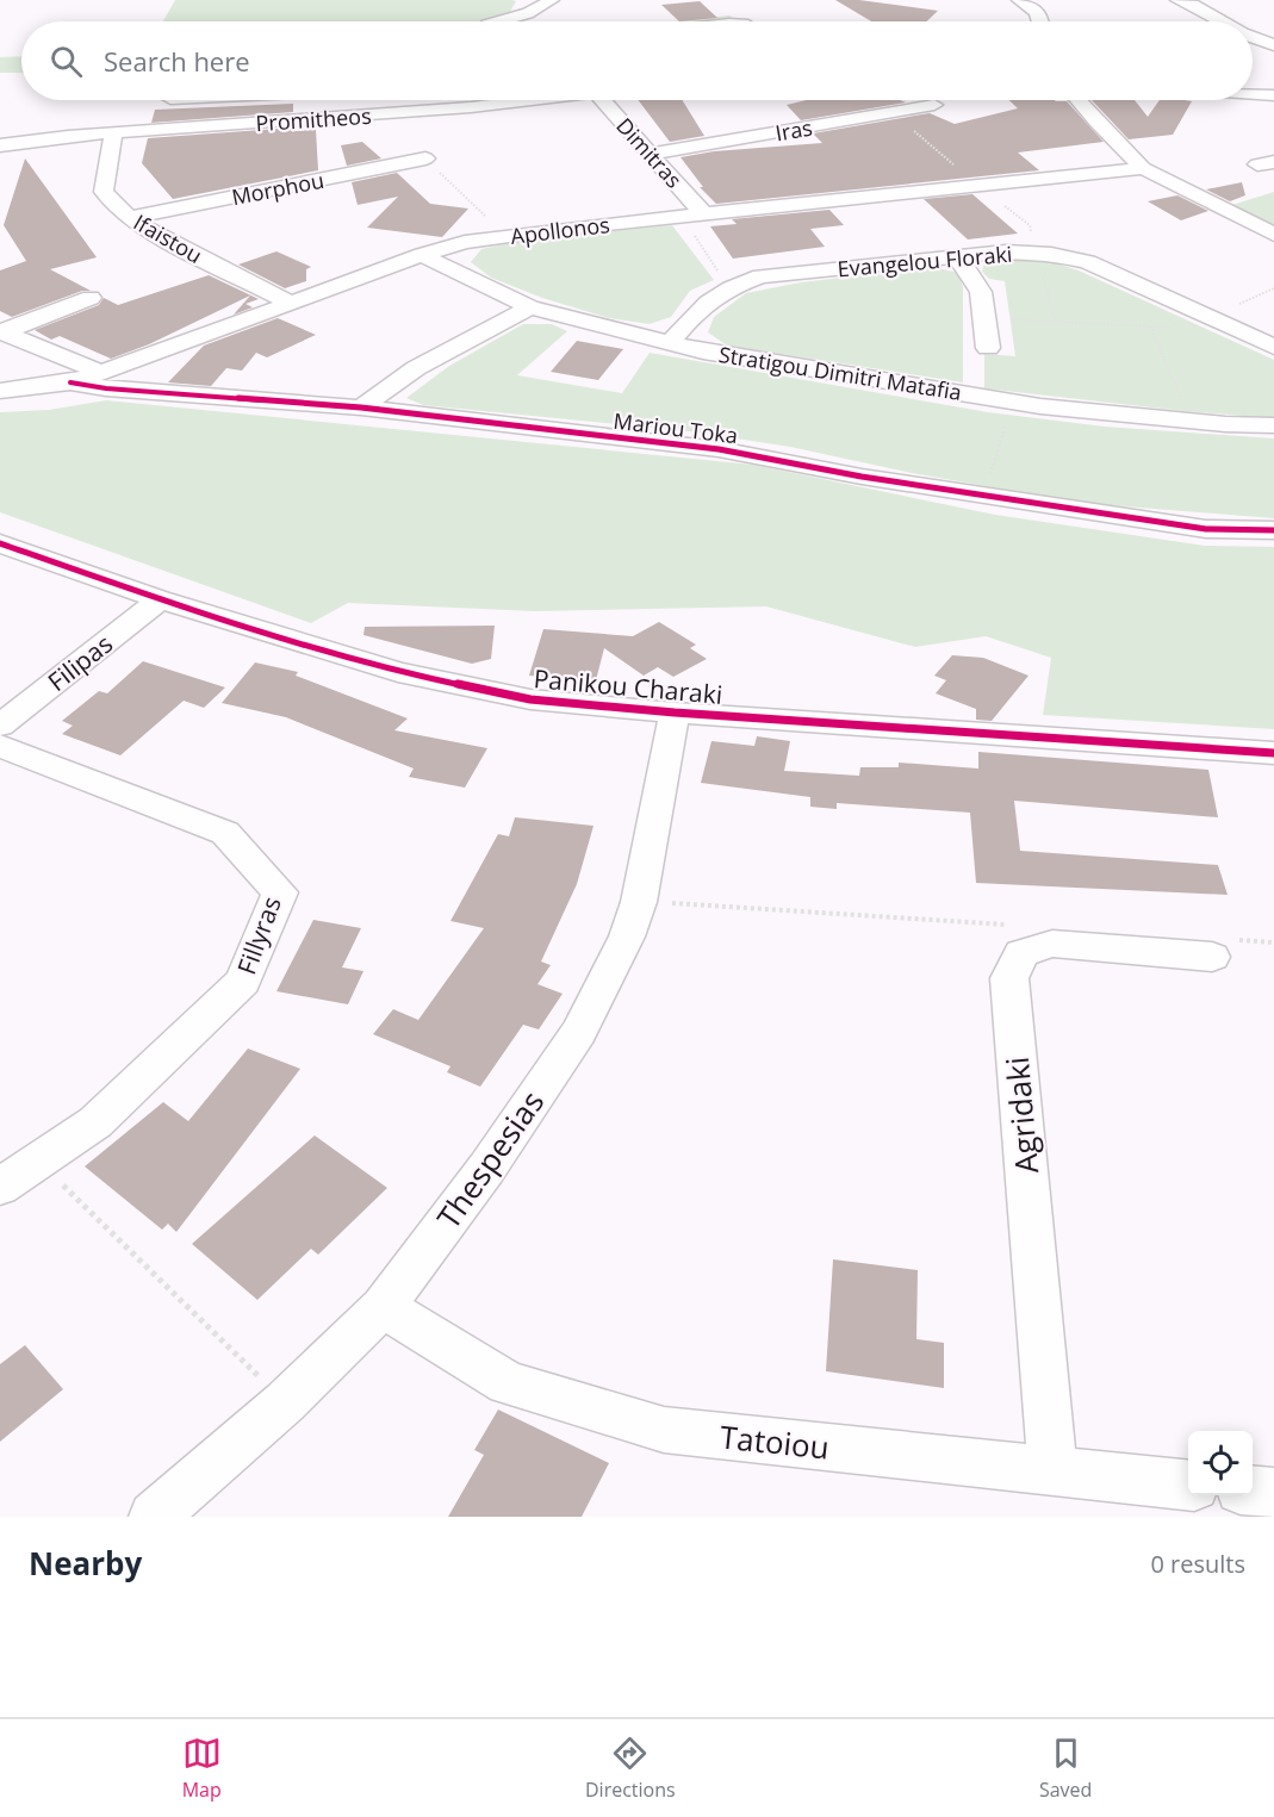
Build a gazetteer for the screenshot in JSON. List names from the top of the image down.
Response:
{
  "streets": {
    "street": [
      "Promitheos",
      "Iras",
      "Dimitras",
      "Morphou",
      "Apollonos",
      "Ifaistou",
      "Evangelou Floraki",
      "Stratigou Dimitri Matafia",
      "Mariou Toka",
      "Filipas",
      "Panikou Charaki",
      "Fillyras",
      "Agridaki",
      "Thespesias",
      "Tatoiou"
    ]
  },
  "crossings": [
    ["Promitheos", "Ifaistou"],
    ["Iras", "Dimitras"],
    ["Dimitras", "Apollonos"],
    ["Morphou", "Ifaistou"],
    ["Apollonos", "Ifaistou"],
    ["Apollonos", "Stratigou Dimitri Matafia"],
    ["Apollonos", "Mariou Toka"],
    ["Evangelou Floraki", "Stratigou Dimitri Matafia"],
    ["Filipas", "Panikou Charaki"],
    ["Panikou Charaki", "Thespesias"],
    ["Agridaki", "Tatoiou"],
    ["Thespesias", "Tatoiou"]
  ],
  "page": {
    "search": "Search here",
    "heading": ["Nearby", "0 results"],
    "nav": ["Map", "Directions", "Saved"]
  }
}
